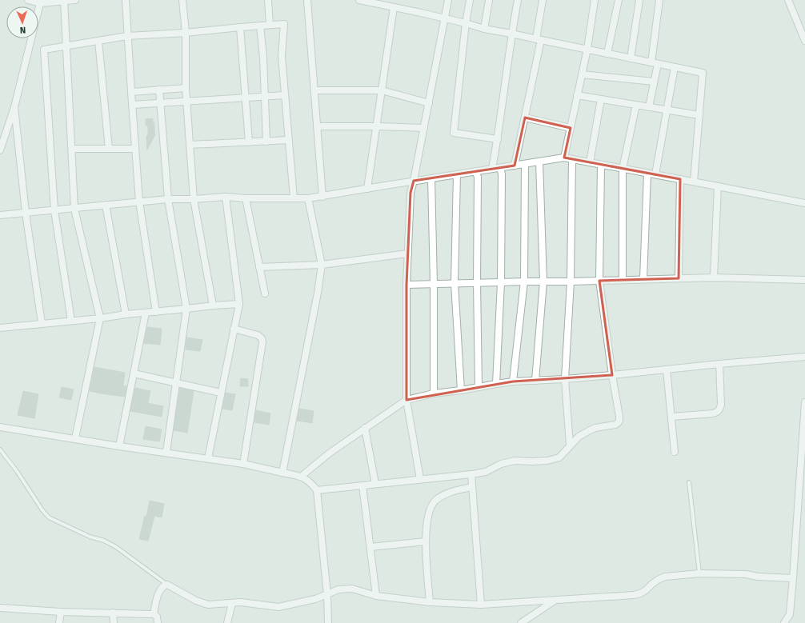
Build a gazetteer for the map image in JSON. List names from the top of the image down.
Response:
{
  "north": "bottom"
}
